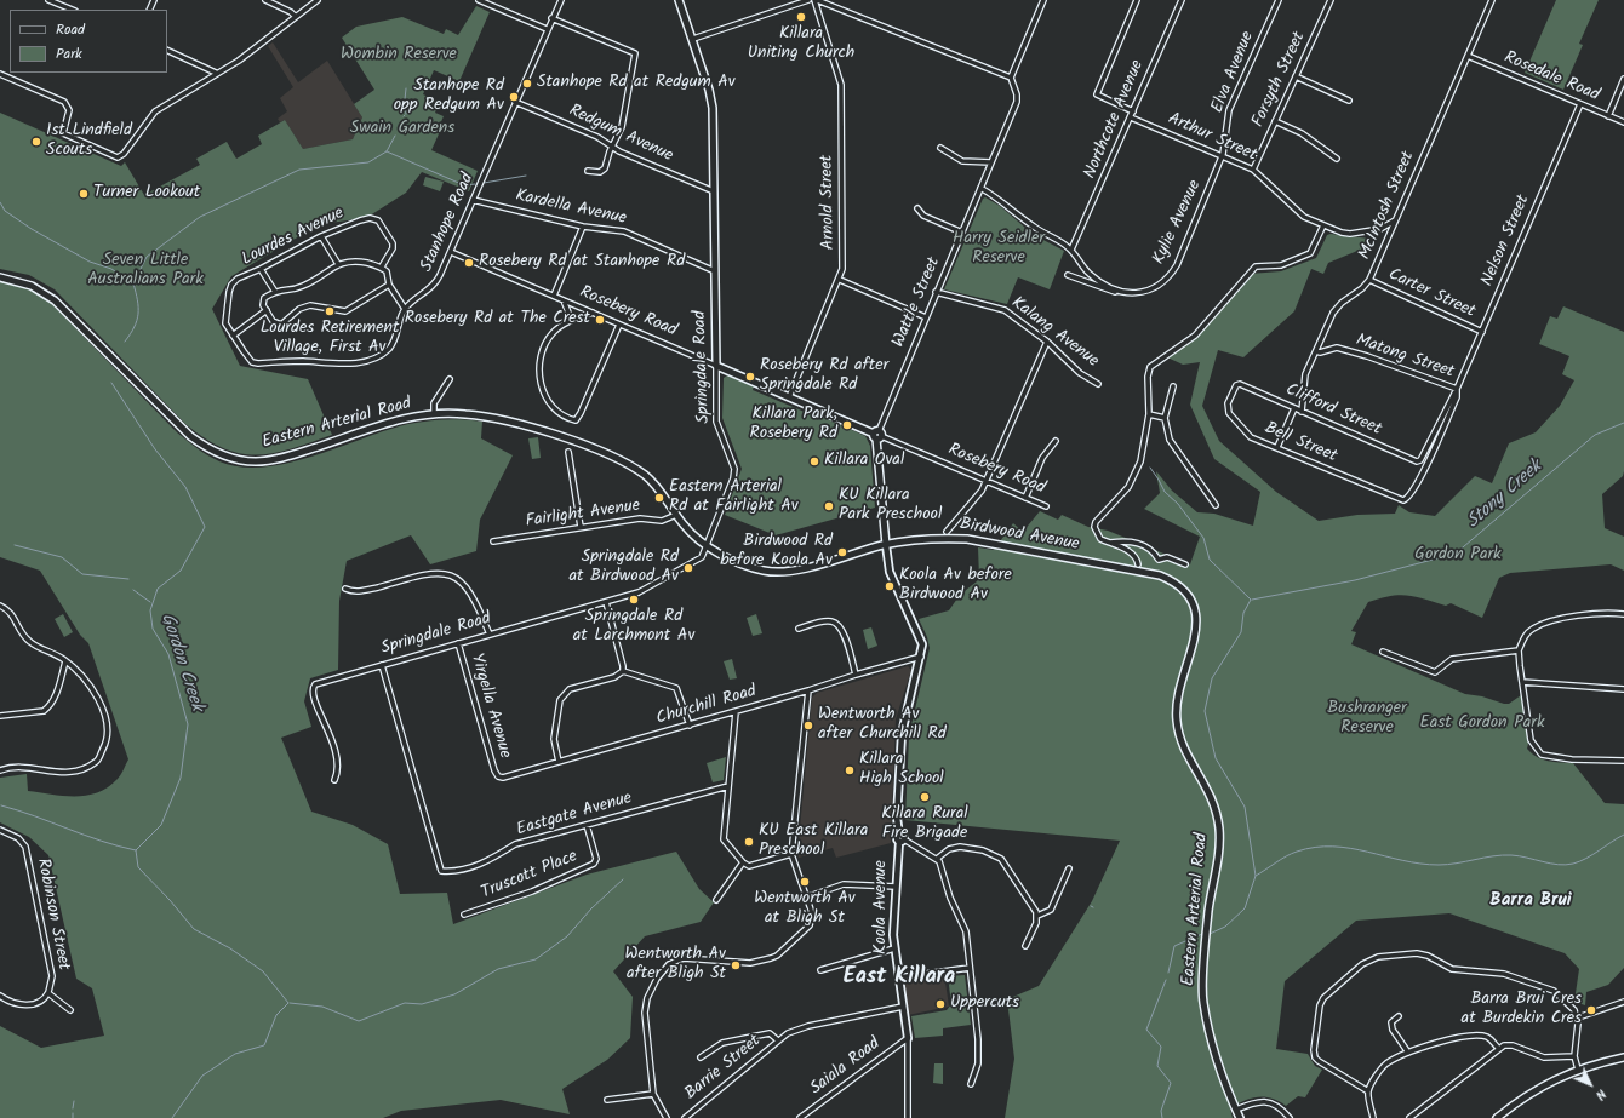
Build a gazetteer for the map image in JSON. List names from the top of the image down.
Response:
{
  "streets": {
    "main road": [
      "Rosebery Road",
      "Springdale Road",
      "Eastern Arterial Road",
      "Birdwood Avenue",
      "Koola Avenue"
    ],
    "street": [
      "Elva Avenue",
      "Rosedale Road",
      "Forsyth Street",
      "Northcote Avenue",
      "Redgum Avenue",
      "Arthur Street",
      "Arnold Street",
      "McIntosh Street",
      "Kardella Avenue",
      "Stanhope Road",
      "Kylie Avenue",
      "Lourdes Avenue",
      "Nelson Street",
      "Carter Street",
      "Wattle Street",
      "Kalang Avenue",
      "Matong Street",
      "Clifford Street",
      "Bell Street",
      "Fairlight Avenue",
      "Yirgella Avenue",
      "Churchill Road",
      "Eastgate Avenue",
      "Truscott Place",
      "Robinson Street",
      "Saiala Road",
      "Barrie Street"
    ]
  },
  "crossings": [
    ["Elva Avenue", "Arthur Street"],
    ["Elva Avenue", "Kylie Avenue"],
    ["Rosedale Road", "McIntosh Street"],
    ["Rosedale Road", "Nelson Street"],
    ["Forsyth Street", "Arthur Street"],
    ["Northcote Avenue", "Arthur Street"],
    ["Redgum Avenue", "Stanhope Road"],
    ["Redgum Avenue", "Springdale Road"],
    ["Arthur Street", "McIntosh Street"],
    ["Arthur Street", "Kylie Avenue"],
    ["Arnold Street", "Rosebery Road"],
    ["McIntosh Street", "Carter Street"],
    ["McIntosh Street", "Matong Street"],
    ["McIntosh Street", "Clifford Street"],
    ["Kardella Avenue", "Stanhope Road"],
    ["Kardella Avenue", "Springdale Road"],
    ["Stanhope Road", "Lourdes Avenue"],
    ["Stanhope Road", "Rosebery Road"],
    ["Nelson Street", "Carter Street"],
    ["Nelson Street", "Matong Street"],
    ["Nelson Street", "Clifford Street"],
    ["Nelson Street", "Bell Street"],
    ["Wattle Street", "Rosebery Road"],
    ["Wattle Street", "Kalang Avenue"],
    ["Wattle Street", "Koola Avenue"],
    ["Rosebery Road", "Springdale Road"],
    ["Rosebery Road", "Koola Avenue"],
    ["Springdale Road", "Eastern Arterial Road"],
    ["Springdale Road", "Birdwood Avenue"],
    ["Springdale Road", "Yirgella Avenue"],
    ["Springdale Road", "Eastgate Avenue"],
    ["Clifford Street", "Bell Street"],
    ["Eastern Arterial Road", "Fairlight Avenue"],
    ["Eastern Arterial Road", "Birdwood Avenue"],
    ["Birdwood Avenue", "Koola Avenue"],
    ["Yirgella Avenue", "Churchill Road"],
    ["Churchill Road", "Koola Avenue"],
    ["Eastgate Avenue", "Truscott Place"],
    ["Koola Avenue", "Saiala Road"],
    ["Koola Avenue", "Barrie Street"]
  ],
  "districts": ["Barra Brui", "East Killara"],
  "water": ["Stony Creek", "Gordon Creek"],
  "parks": [
    "Wombin Reserve",
    "Swain Gardens",
    "Harry Seidler Reserve",
    "Seven Little Australians Park",
    "Gordon Park",
    "Bushranger Reserve",
    "East Gordon Park"
  ],
  "places": [
    "Killara Uniting Church",
    "Stanhope Rd at Redgum Av",
    "Stanhope Rd opp Redgum Av",
    "1st Lindfield Scouts",
    "Turner Lookout",
    "Rosebery Rd at Stanhope Rd",
    "Lourdes Retirement Village, First Av",
    "Rosebery Rd at The Crest",
    "Rosebery Rd after Springdale Rd",
    "Killara Park, Rosebery Rd",
    "Killara Oval",
    "Eastern Arterial Rd at Fairlight Av",
    "KU Killara Park Preschool",
    "Birdwood Rd before Koola Av",
    "Springdale Rd at Birdwood Av",
    "Koola Av before Birdwood Av",
    "Springdale Rd at Larchmont Av",
    "Wentworth Av after Churchill Rd",
    "Killara High School",
    "Killara Rural Fire Brigade",
    "KU East Killara Preschool",
    "Wentworth Av at Bligh St",
    "Wentworth Av after Bligh St",
    "Uppercuts",
    "Barra Brui Cres at Burdekin Cres"
  ],
  "legend": ["Road", "Park"],
  "north": "bottom right"
}
